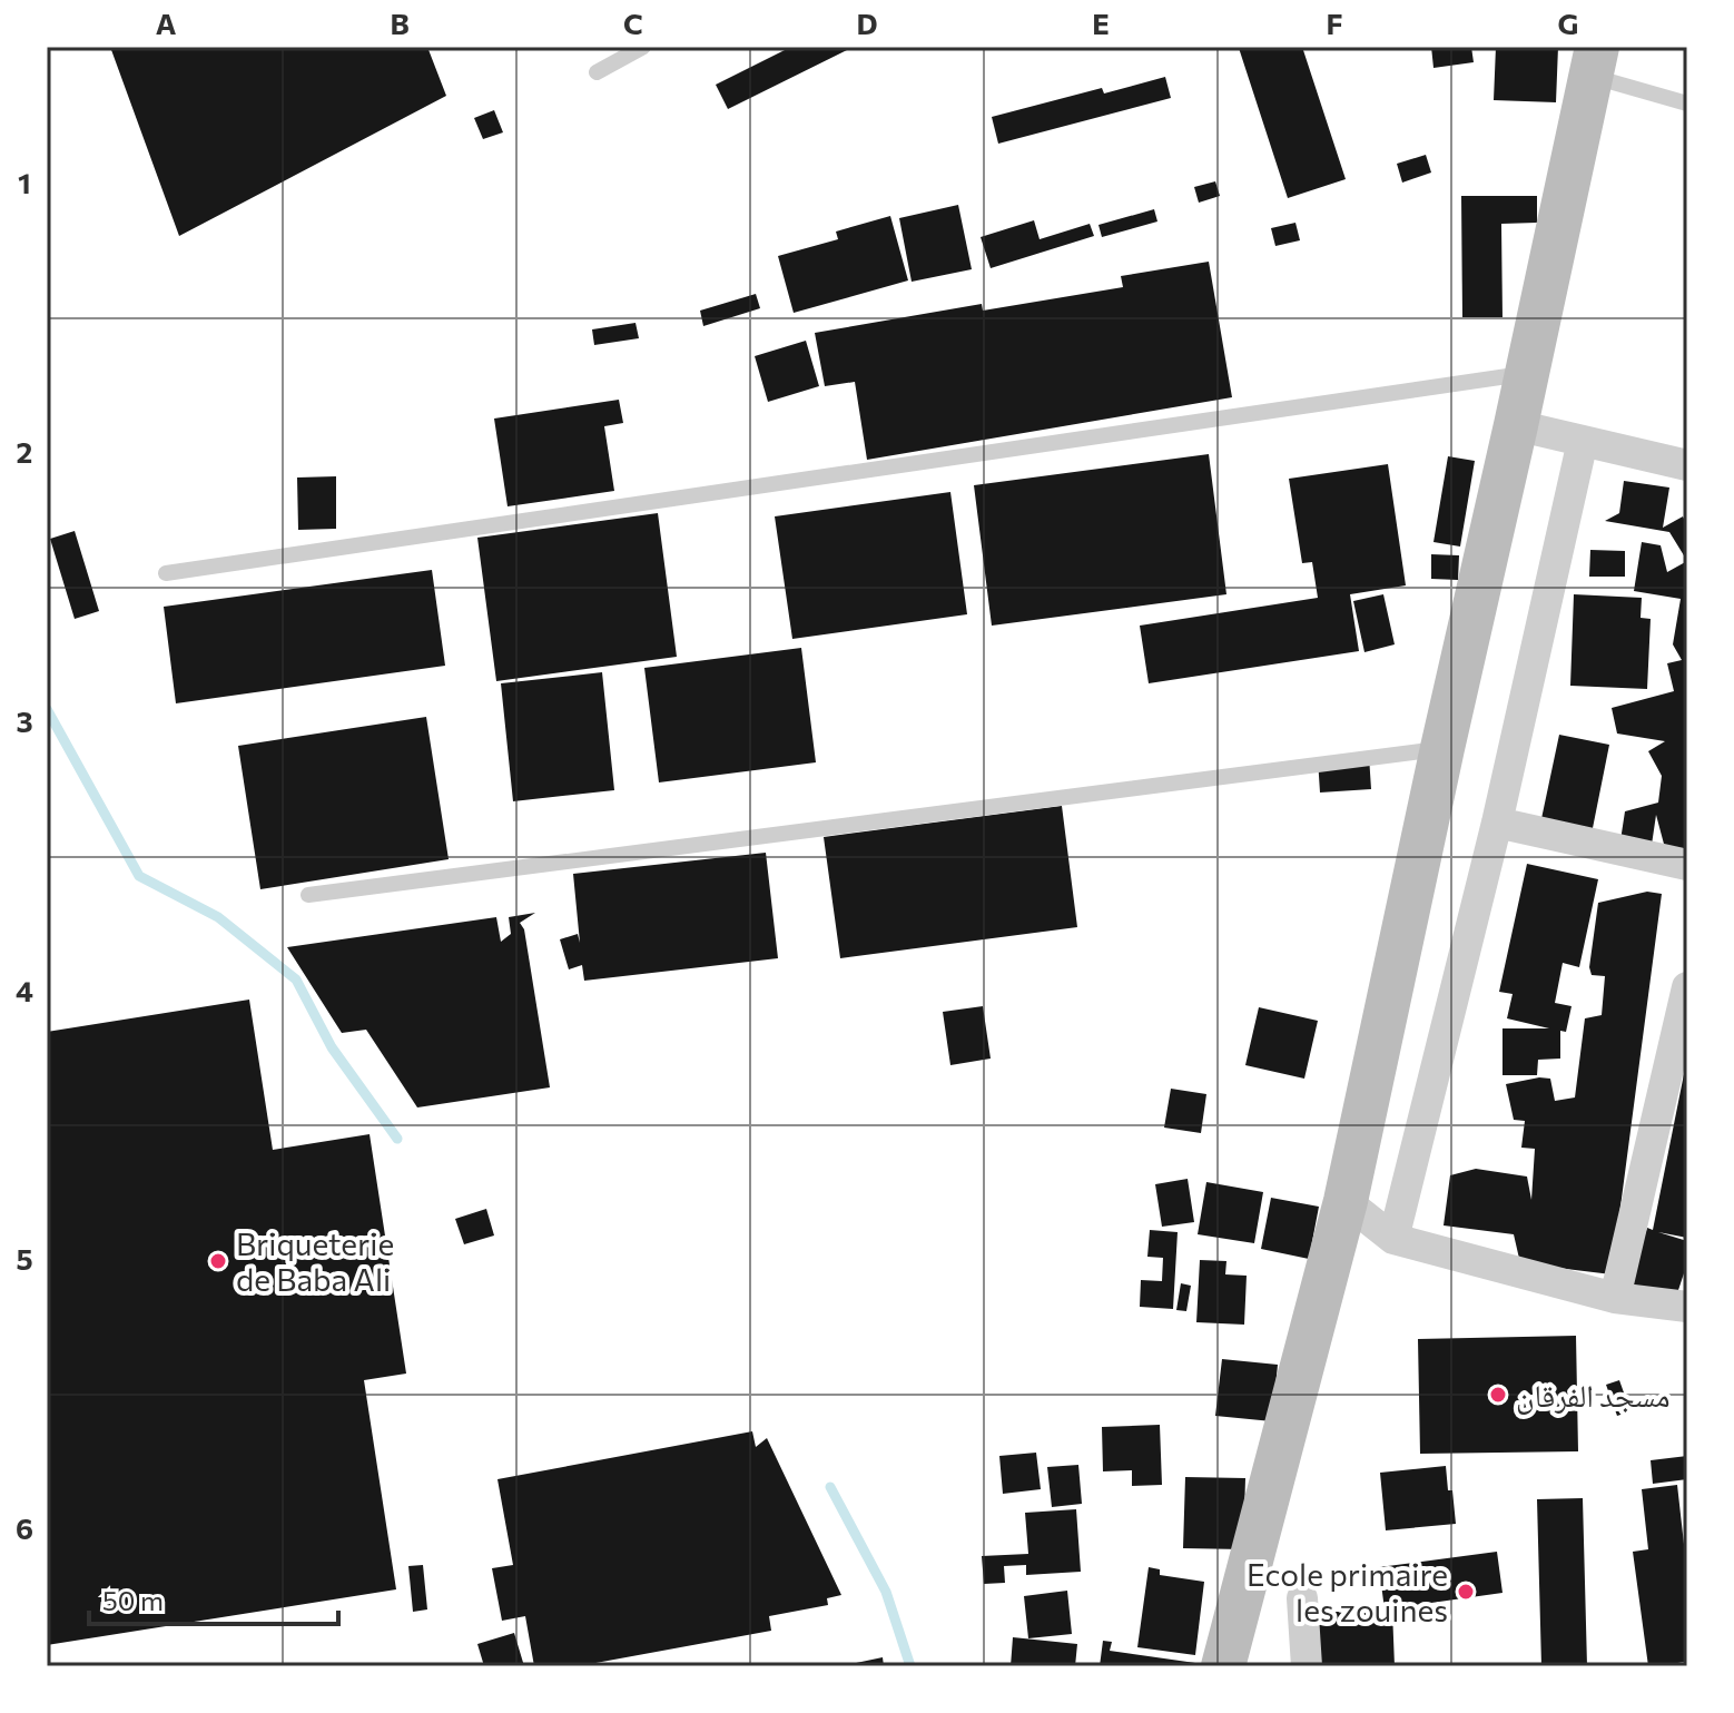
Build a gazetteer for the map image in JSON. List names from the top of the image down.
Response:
{
  "places": ["Briqueterie de Baba Ali", "مسجد الفرقان", "Ecole primaire les zouines"],
  "scale_bar": "50 m",
  "grid": {
    "columns": [
      "A",
      "B",
      "C",
      "D",
      "E",
      "F",
      "G"
    ],
    "rows": [
      "1",
      "2",
      "3",
      "4",
      "5",
      "6"
    ]
  }
}
